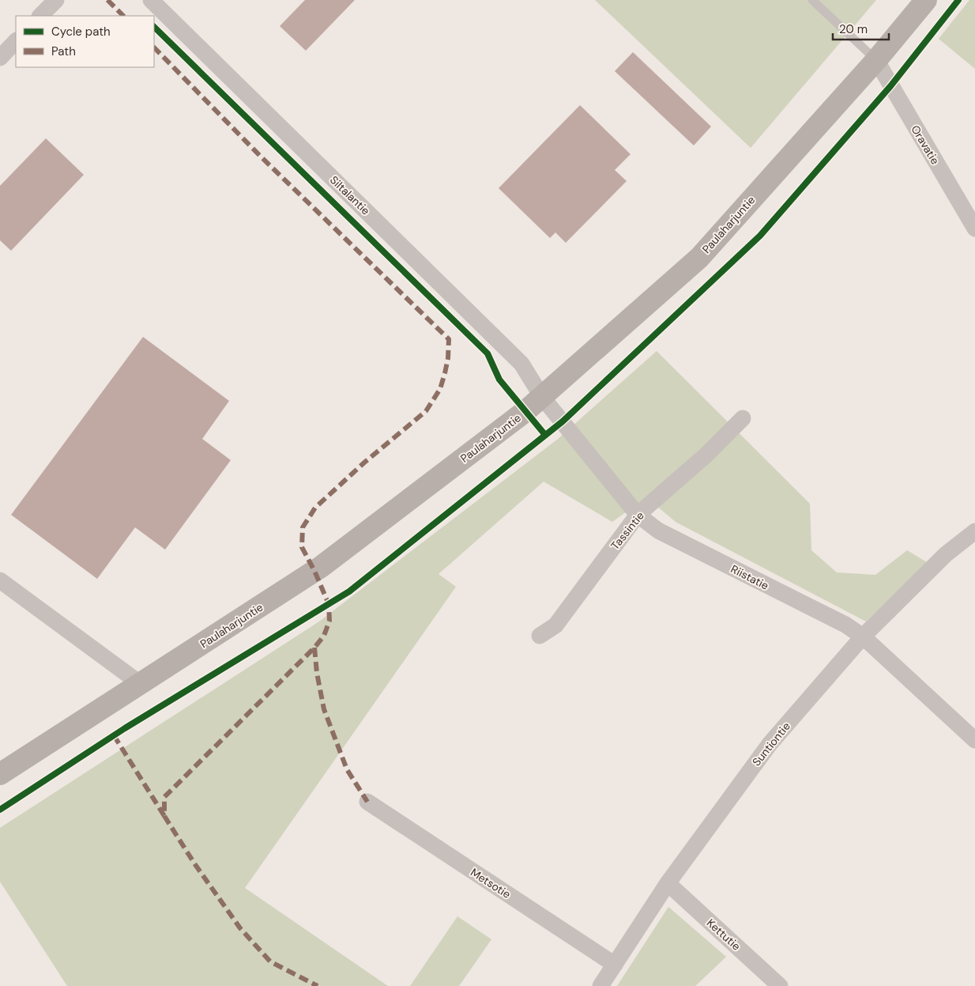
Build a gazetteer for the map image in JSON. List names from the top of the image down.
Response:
{
  "streets": {
    "main road": ["Paulaharjuntie"],
    "street": [
      "Oravatie",
      "Siltalantie",
      "Tassintie",
      "Riistatie",
      "Suntiontie",
      "Metsotie",
      "Kettutie"
    ]
  },
  "crossings": [
    ["Oravatie", "Paulaharjuntie"],
    ["Siltalantie", "Paulaharjuntie"],
    ["Siltalantie", "Riistatie"],
    ["Paulaharjuntie", "Riistatie"],
    ["Tassintie", "Riistatie"],
    ["Riistatie", "Suntiontie"],
    ["Suntiontie", "Metsotie"],
    ["Suntiontie", "Kettutie"]
  ],
  "legend": ["Cycle path", "Path"],
  "scale_bar": "20 m"
}
